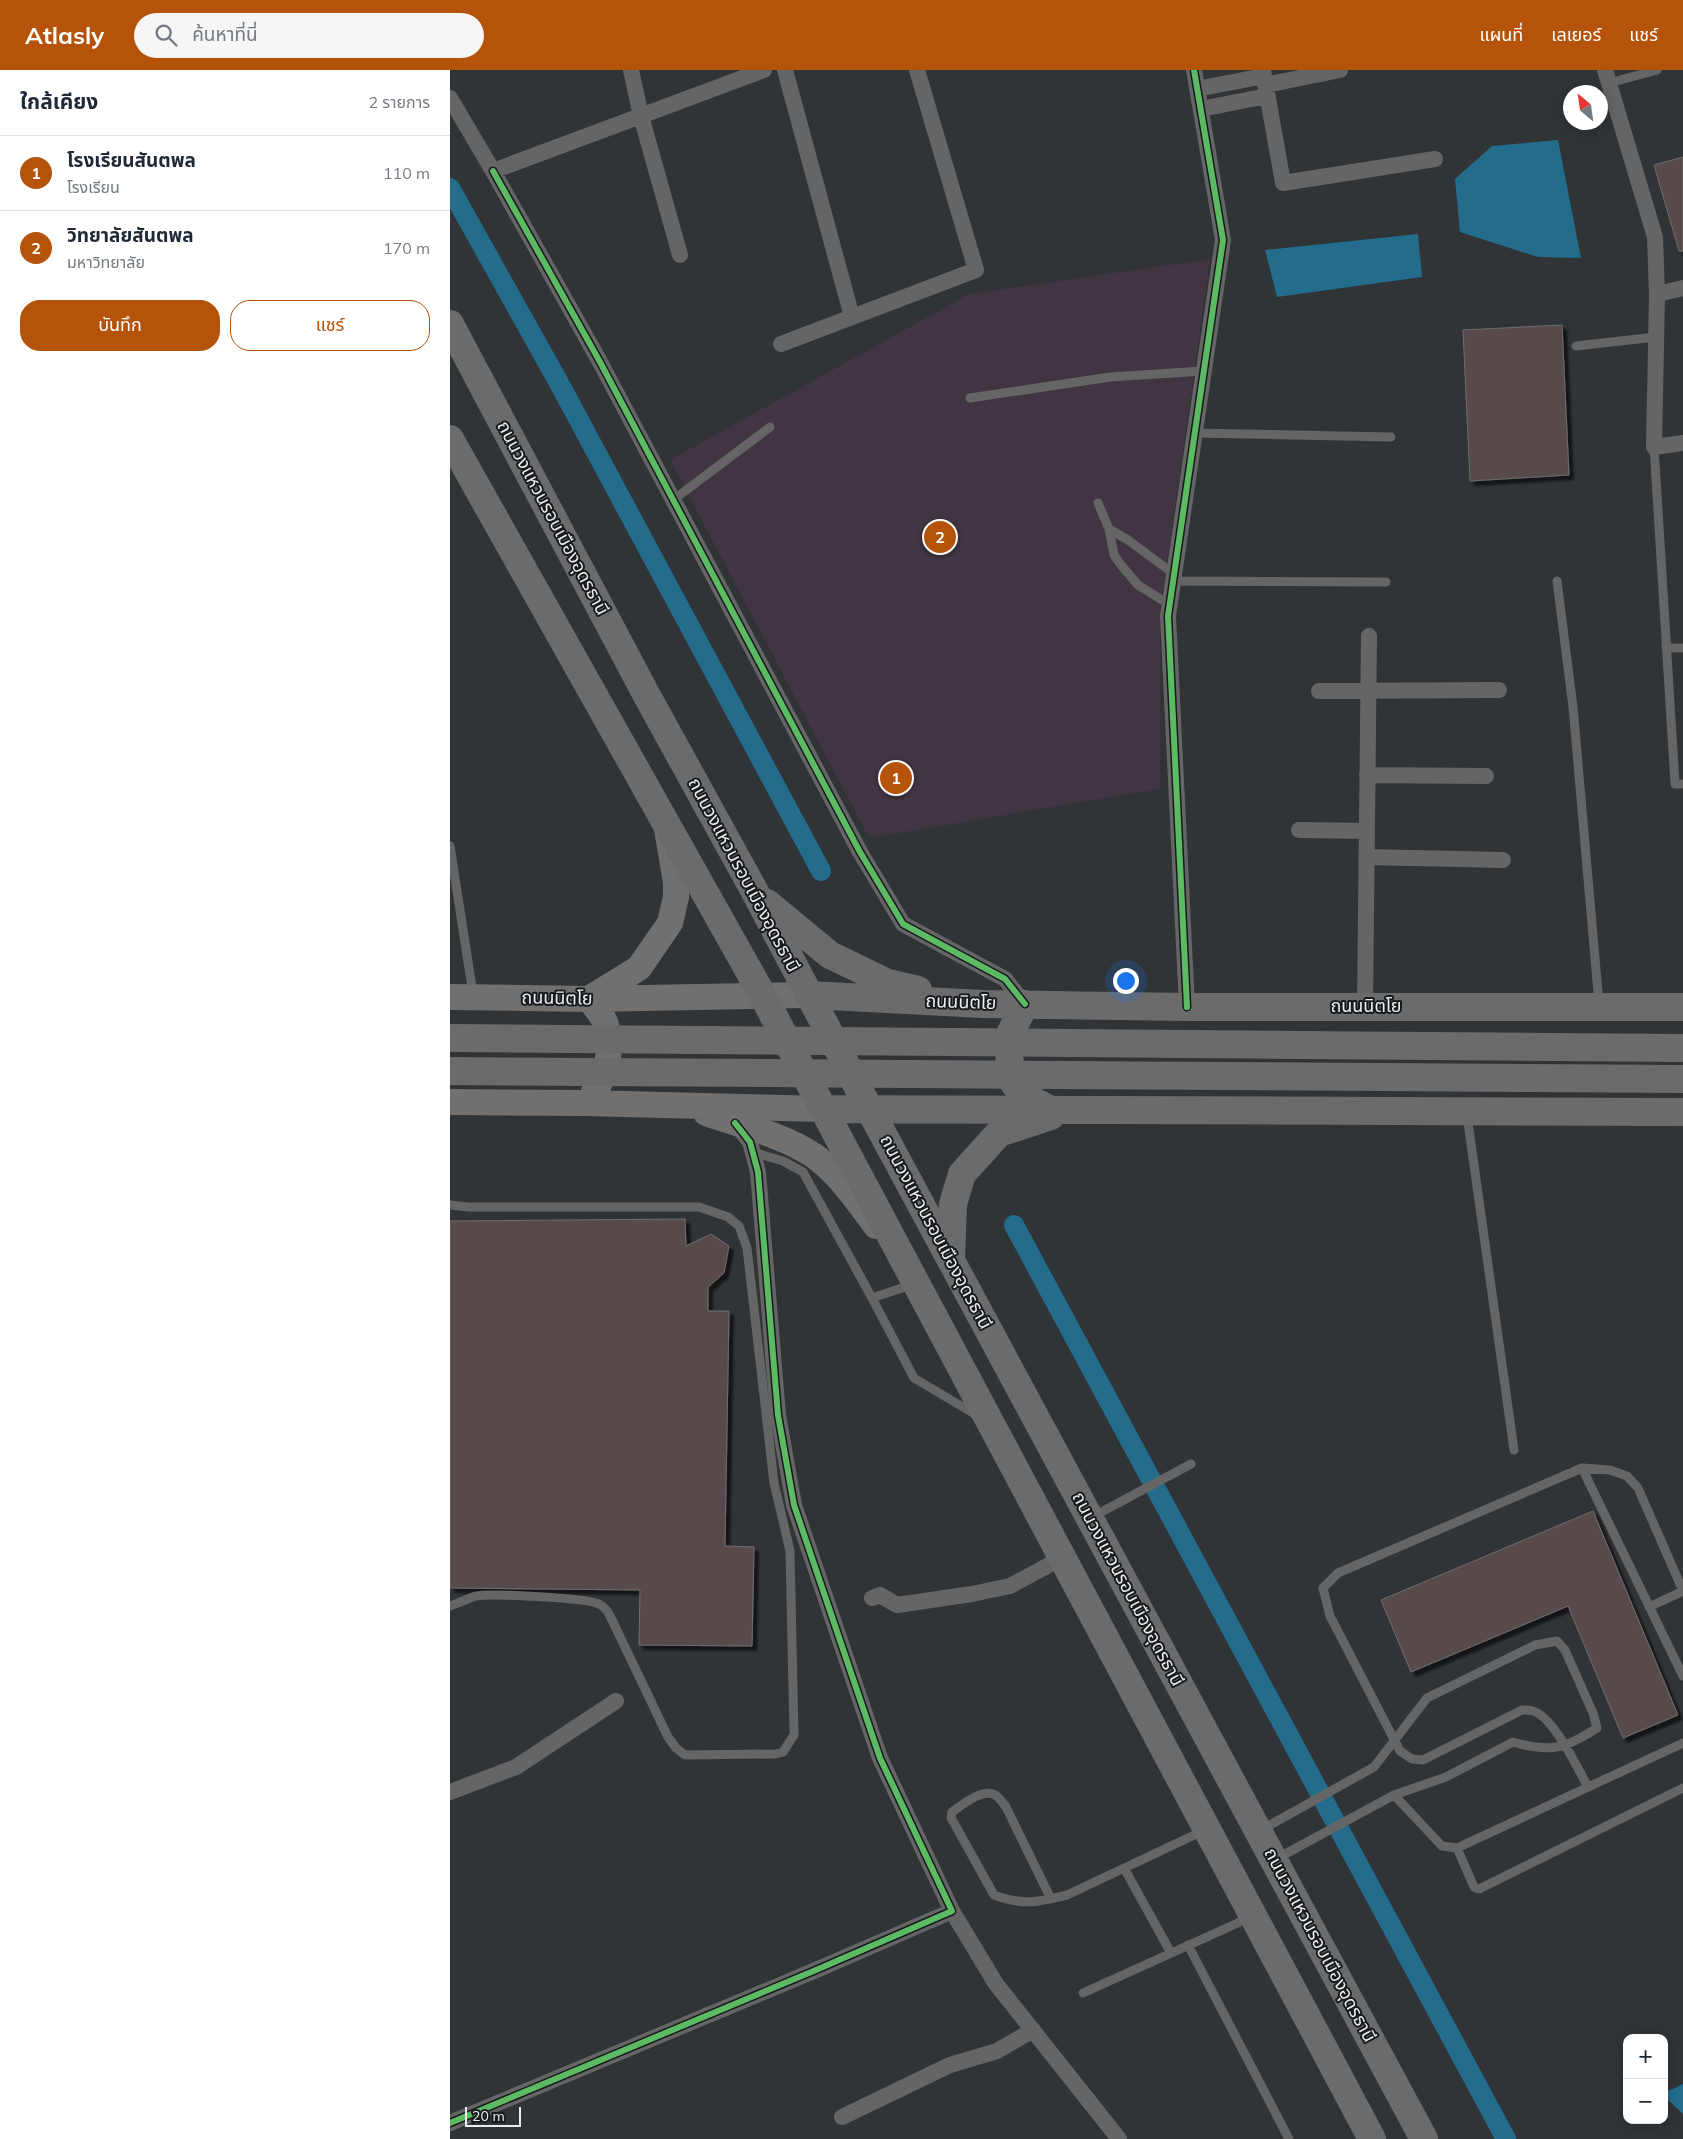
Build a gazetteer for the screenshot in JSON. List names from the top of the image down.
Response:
{
  "streets": {
    "highway": ["ถนนวงแหวนรอบเมืองอุดรธานี", "ถนนนิตโย"]
  },
  "crossings": [
    ["ถนนวงแหวนรอบเมืองอุดรธานี", "ถนนนิตโย"]
  ],
  "scale_bar": "20 m",
  "north": "top left",
  "page": {
    "header": "Atlasly",
    "search": "ค้นหาที่นี่",
    "nav": ["แผนที่", "เลเยอร์", "แชร์"],
    "heading": ["ใกล้เคียง", "2 รายการ"],
    "list": [
      {
        "mark": "1",
        "name": "โรงเรียนสันตพล",
        "note": "โรงเรียน",
        "value": "110 m"
      },
      {
        "mark": "2",
        "name": "วิทยาลัยสันตพล",
        "note": "มหาวิทยาลัย",
        "value": "170 m"
      }
    ],
    "buttons": ["บันทึก", "แชร์"],
    "pins": ["2", "1"],
    "map_buttons": ["+", "−"],
    "scale": "20 m"
  }
}
